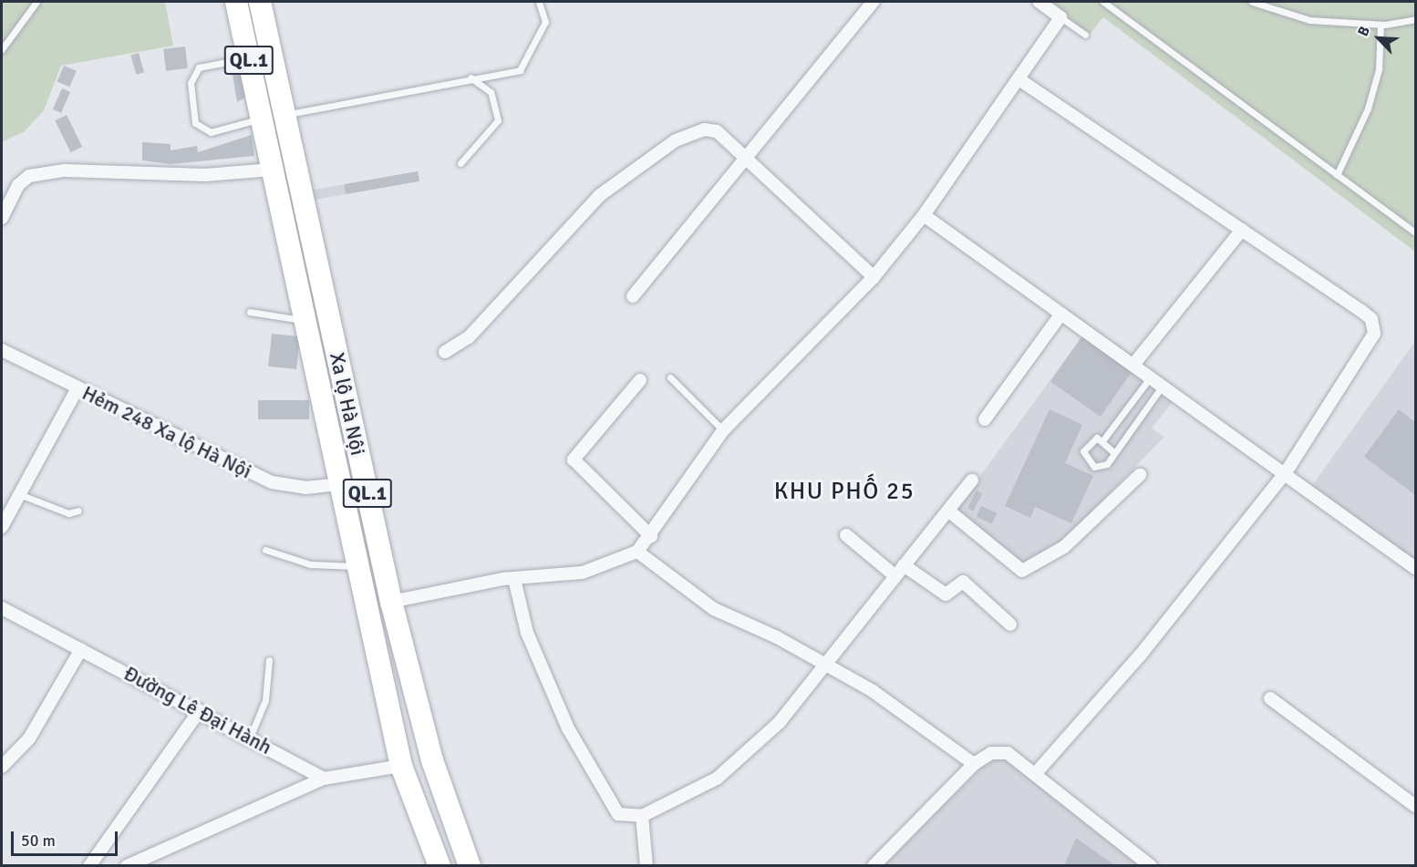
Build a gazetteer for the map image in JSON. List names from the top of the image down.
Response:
{
  "streets": {
    "highway": ["QL.1", "Xa lộ Hà Nội"],
    "street": ["Hẻm 248 Xa lộ Hà Nội", "Đường Lê Đại Hành"]
  },
  "crossings": [
    ["Xa lộ Hà Nội", "Hẻm 248 Xa lộ Hà Nội"]
  ],
  "districts": ["KHU PHỐ 25"],
  "scale_bar": "50 m",
  "north": "top left"
}
